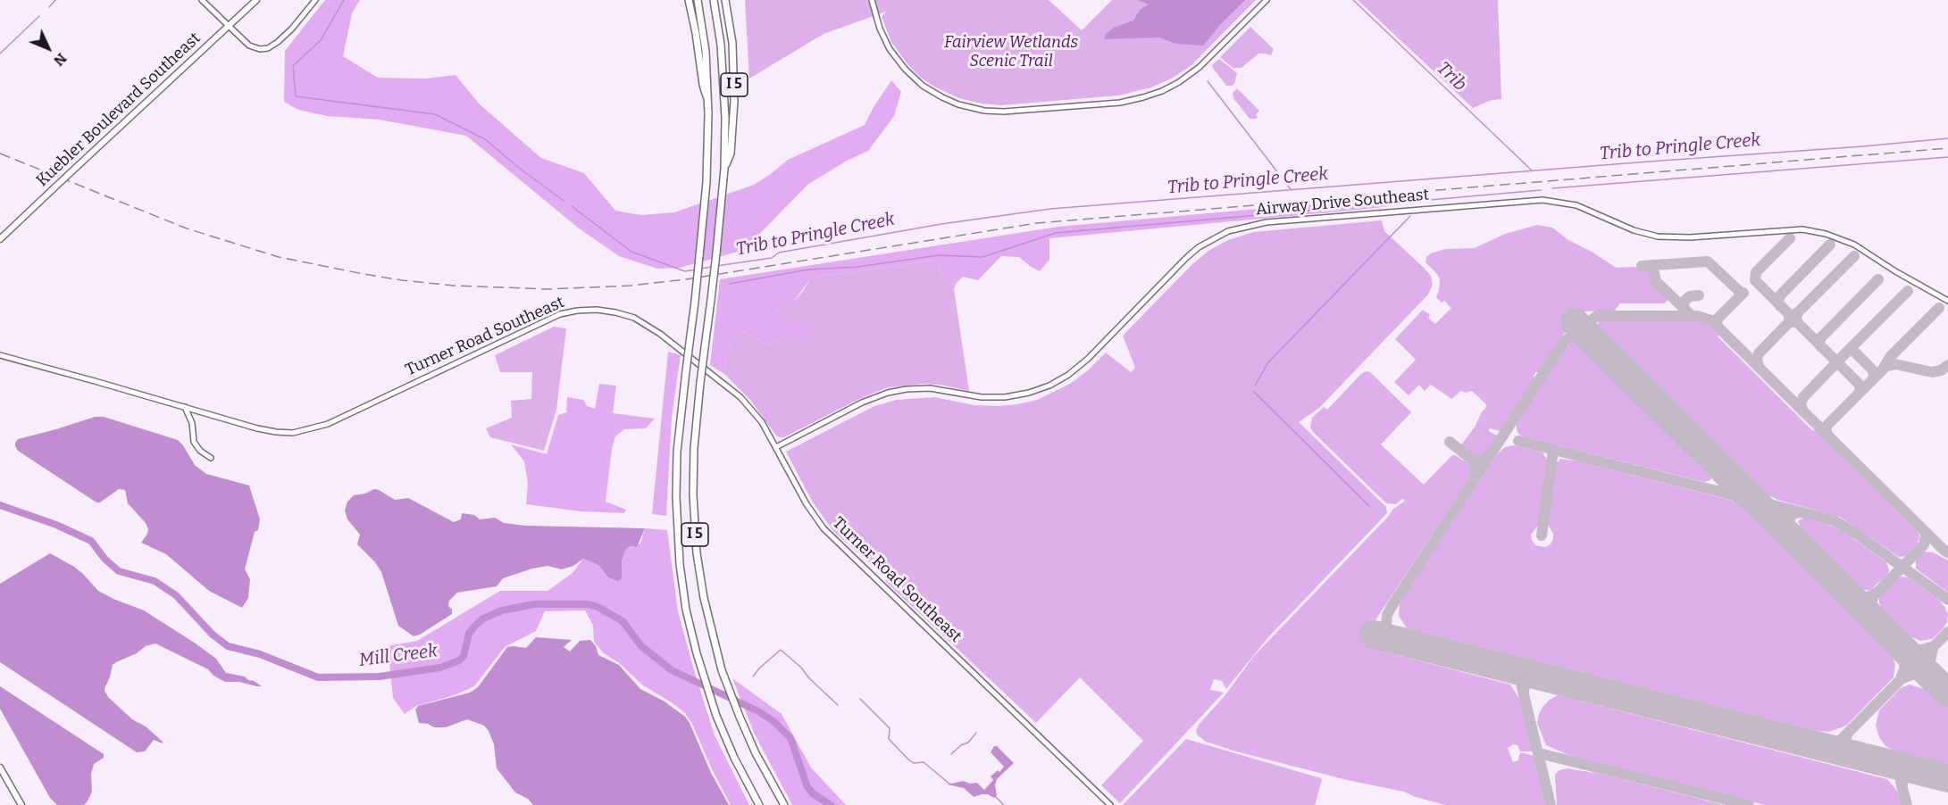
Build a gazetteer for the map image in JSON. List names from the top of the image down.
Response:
{
  "streets": {
    "highway": ["I 5"],
    "main road": ["Kuebler Boulevard Southeast", "Airway Drive Southeast", "Turner Road Southeast"]
  },
  "crossings": [
    ["Airway Drive Southeast", "Turner Road Southeast"]
  ],
  "water": ["Trib", "Trib to Pringle Creek", "Mill Creek"],
  "parks": ["Fairview Wetlands Scenic Trail"],
  "north": "bottom right"
}
